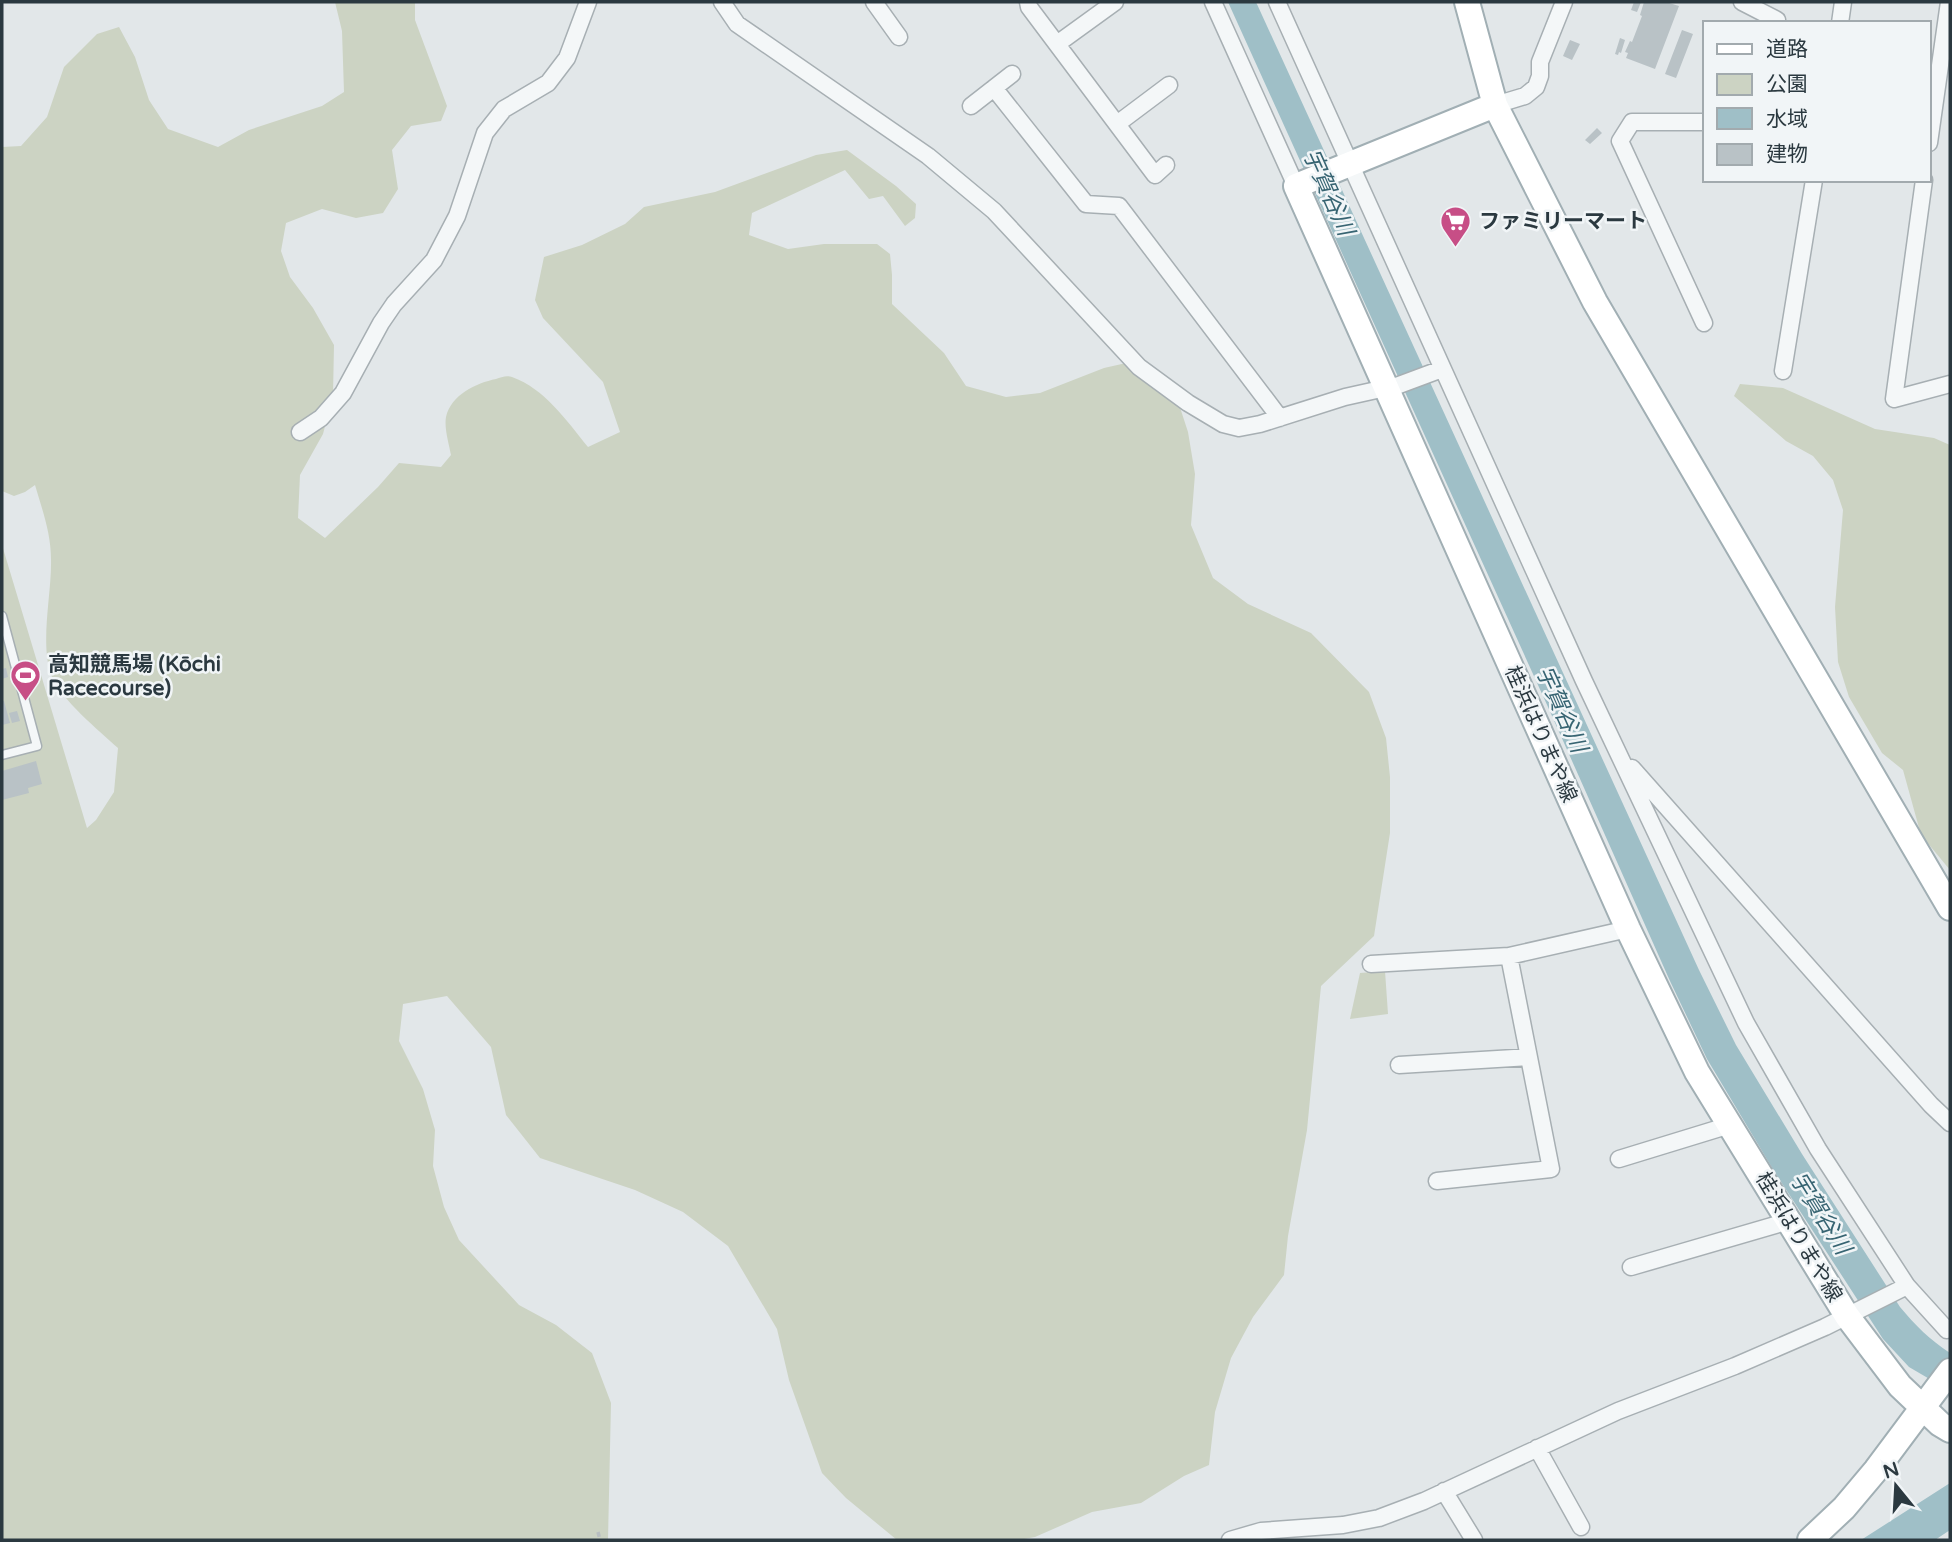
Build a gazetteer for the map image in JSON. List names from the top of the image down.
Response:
{
  "streets": {
    "main road": ["桂浜はりまや線"]
  },
  "water": ["宇賀谷川"],
  "places": {
    "supermarket": ["ファミリーマート"],
    "sports": ["高知競馬場 (Kōchi Racecourse)"]
  },
  "legend": [
    "道路",
    "公園",
    "水域",
    "建物"
  ],
  "north": "top"
}
